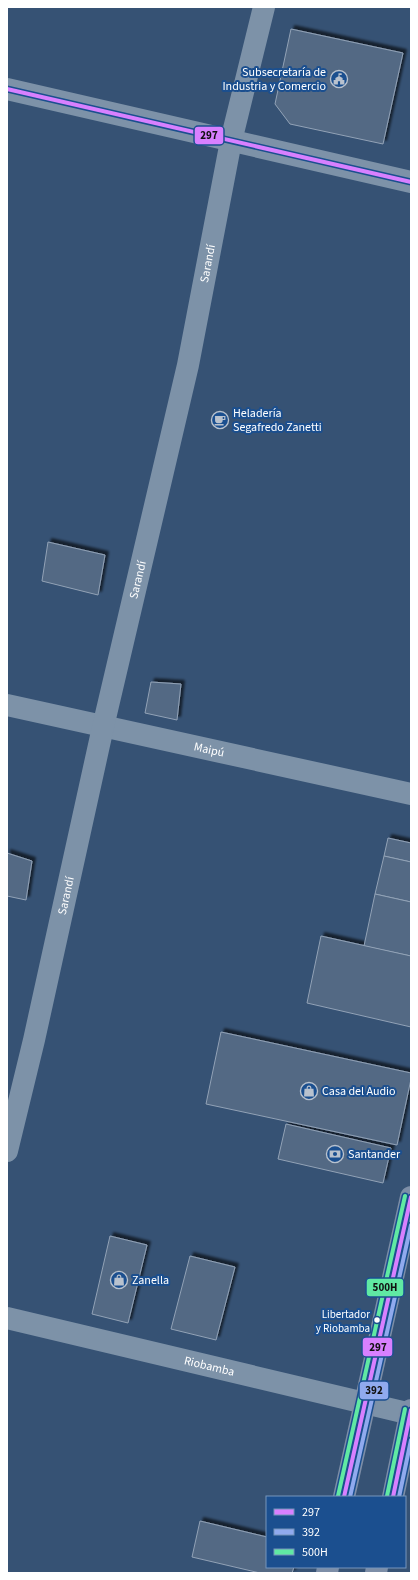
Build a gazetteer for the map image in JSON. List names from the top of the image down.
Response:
{
  "streets": {
    "street": ["Sarandí", "Maipú", "Riobamba"]
  },
  "crossings": [
    ["Sarandí", "Maipú"]
  ],
  "places": {
    "public building": ["Subsecretaría de Industria y Comercio"],
    "cafe": ["Heladería Segafredo Zanetti"],
    "shop": ["Casa del Audio", "Zanella"],
    "bank": ["Santander"],
    "other": ["Libertador y Riobamba"]
  },
  "lines": ["transit line 297", "transit line 500H", "transit line 392"],
  "legend": ["297", "392", "500H"]
}
